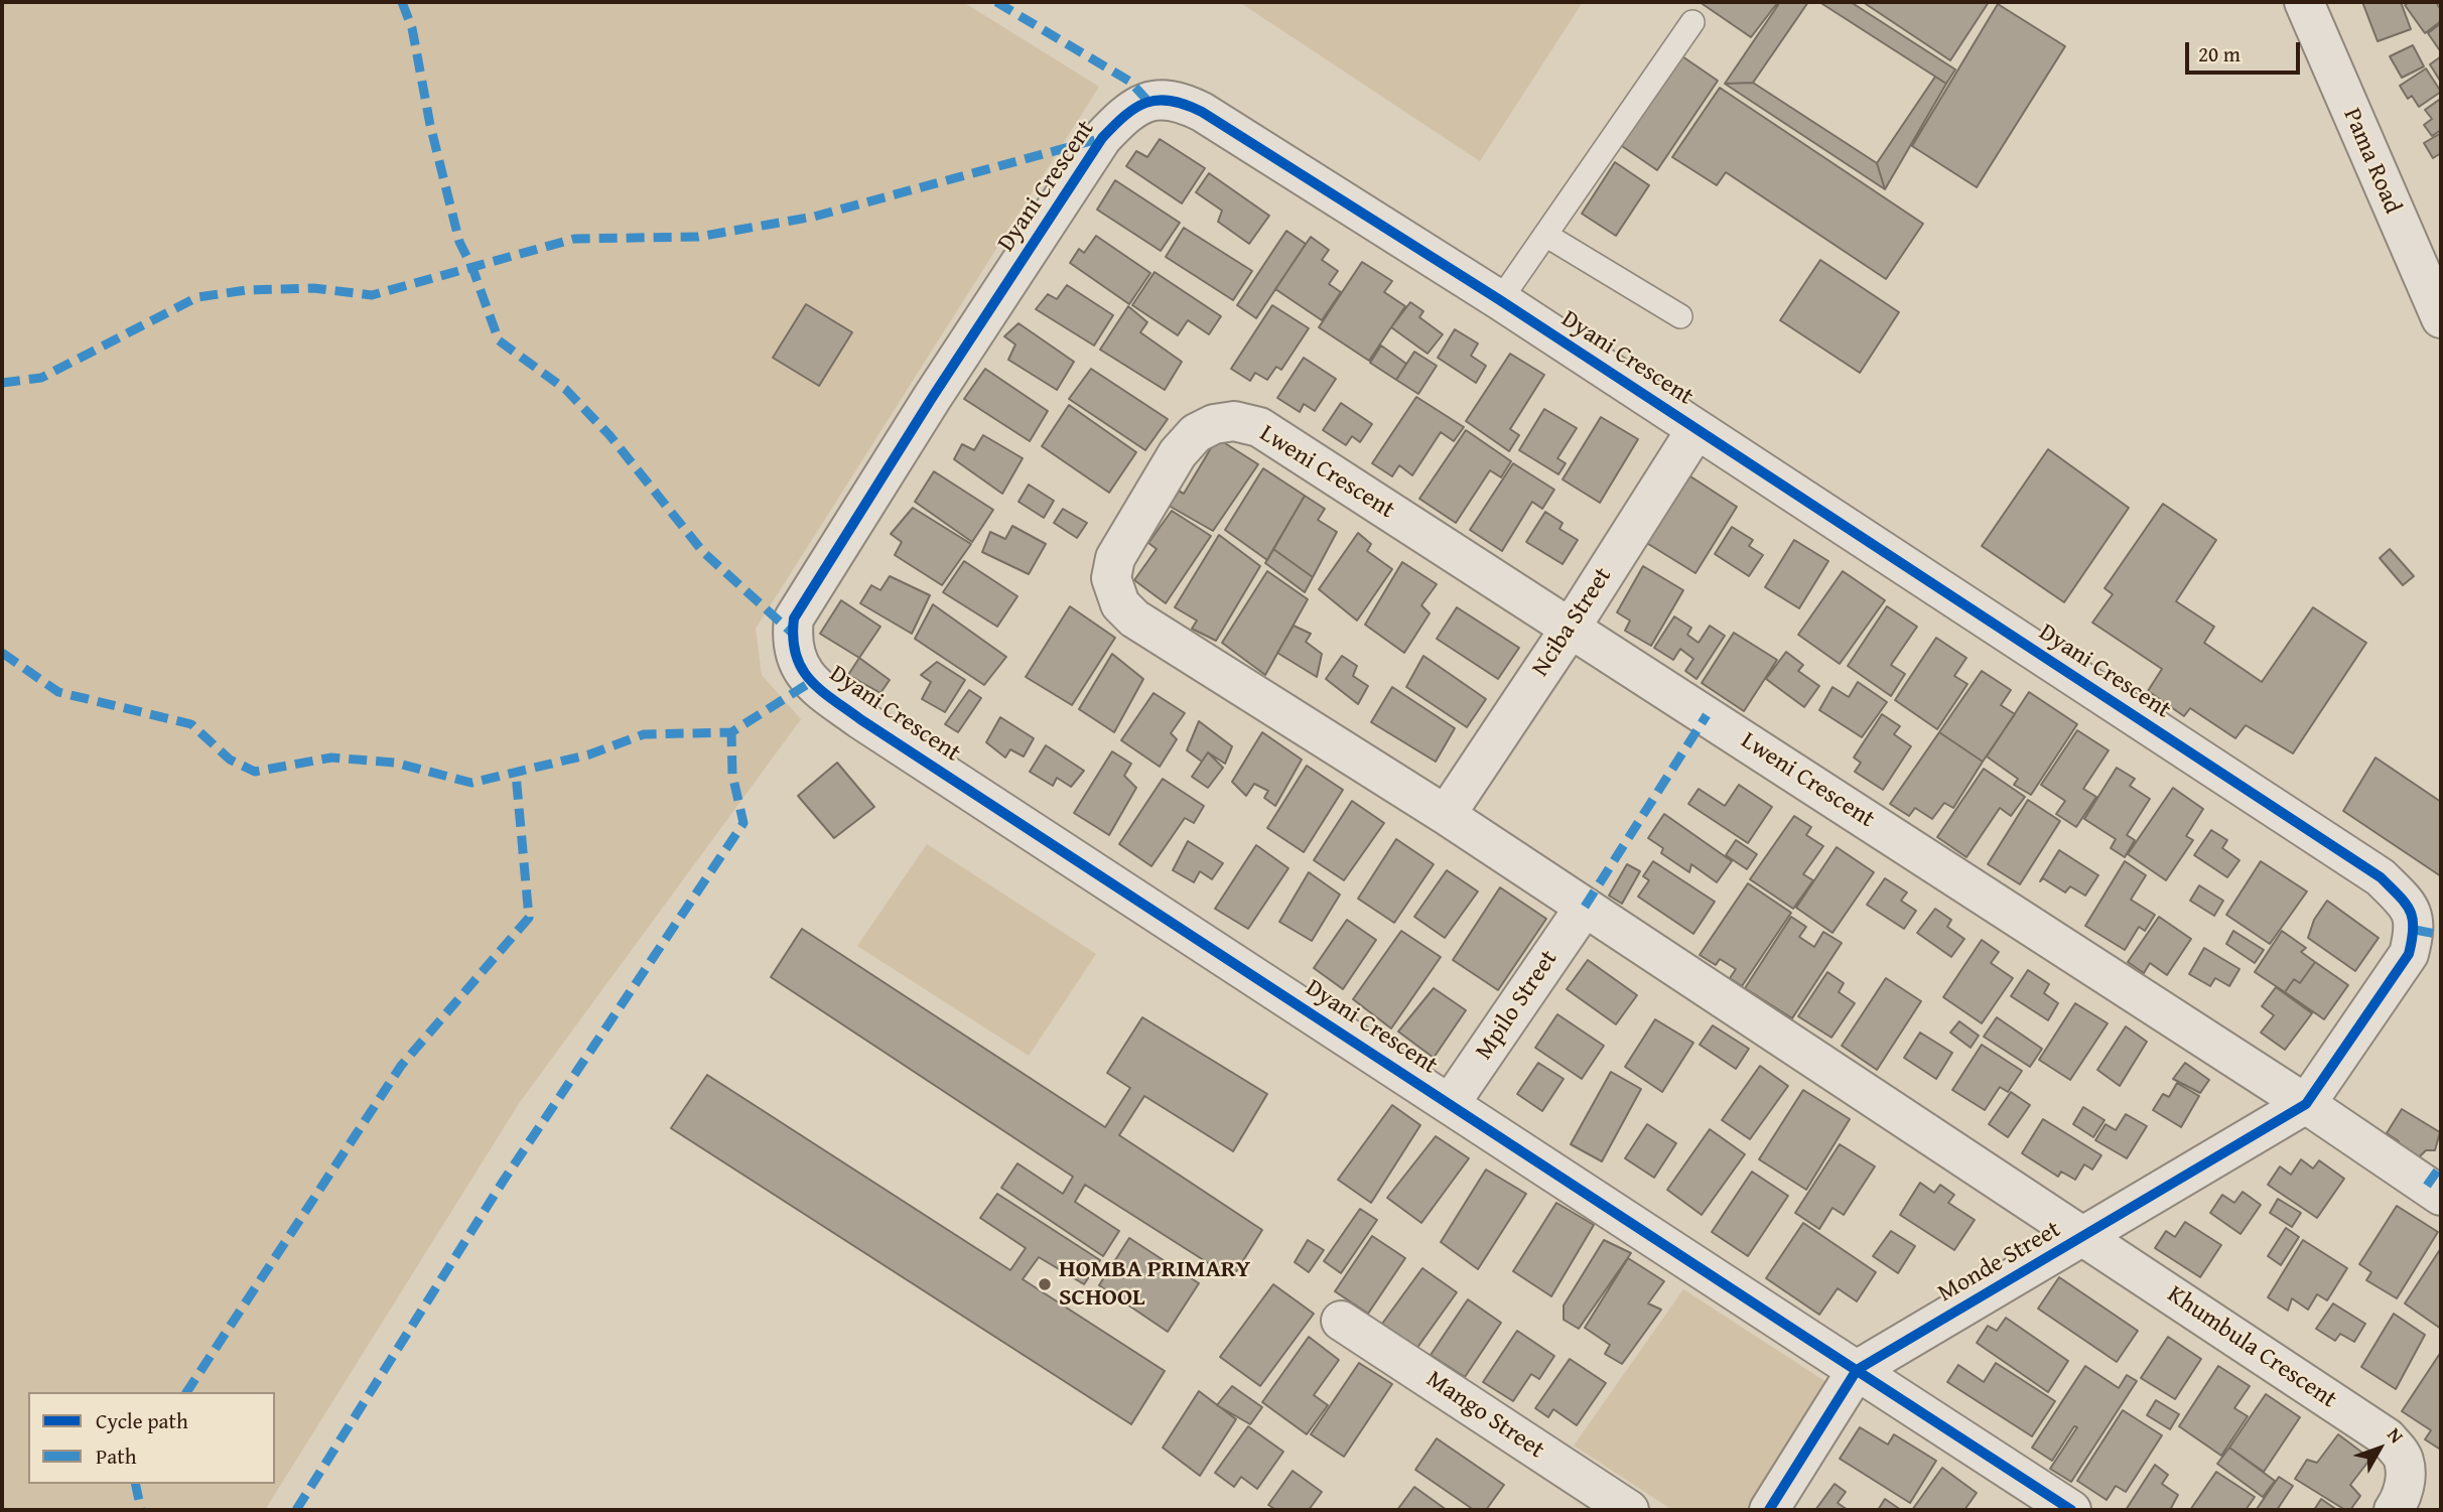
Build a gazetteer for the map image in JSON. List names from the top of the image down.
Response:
{
  "streets": {
    "street": [
      "Pama Road",
      "Dyani Crescent",
      "Lweni Crescent",
      "Nciba Street",
      "Mpilo Street",
      "Monde Street",
      "Khumbula Crescent",
      "Mango Street"
    ]
  },
  "crossings": [
    ["Dyani Crescent", "Lweni Crescent"],
    ["Dyani Crescent", "Nciba Street"],
    ["Dyani Crescent", "Mpilo Street"],
    ["Dyani Crescent", "Monde Street"],
    ["Lweni Crescent", "Nciba Street"],
    ["Lweni Crescent", "Mpilo Street"],
    ["Lweni Crescent", "Monde Street"],
    ["Lweni Crescent", "Khumbula Crescent"],
    ["Monde Street", "Khumbula Crescent"]
  ],
  "places": ["HOMBA PRIMARY SCHOOL"],
  "legend": ["Cycle path", "Path"],
  "scale_bar": "20 m",
  "north": "top right"
}
